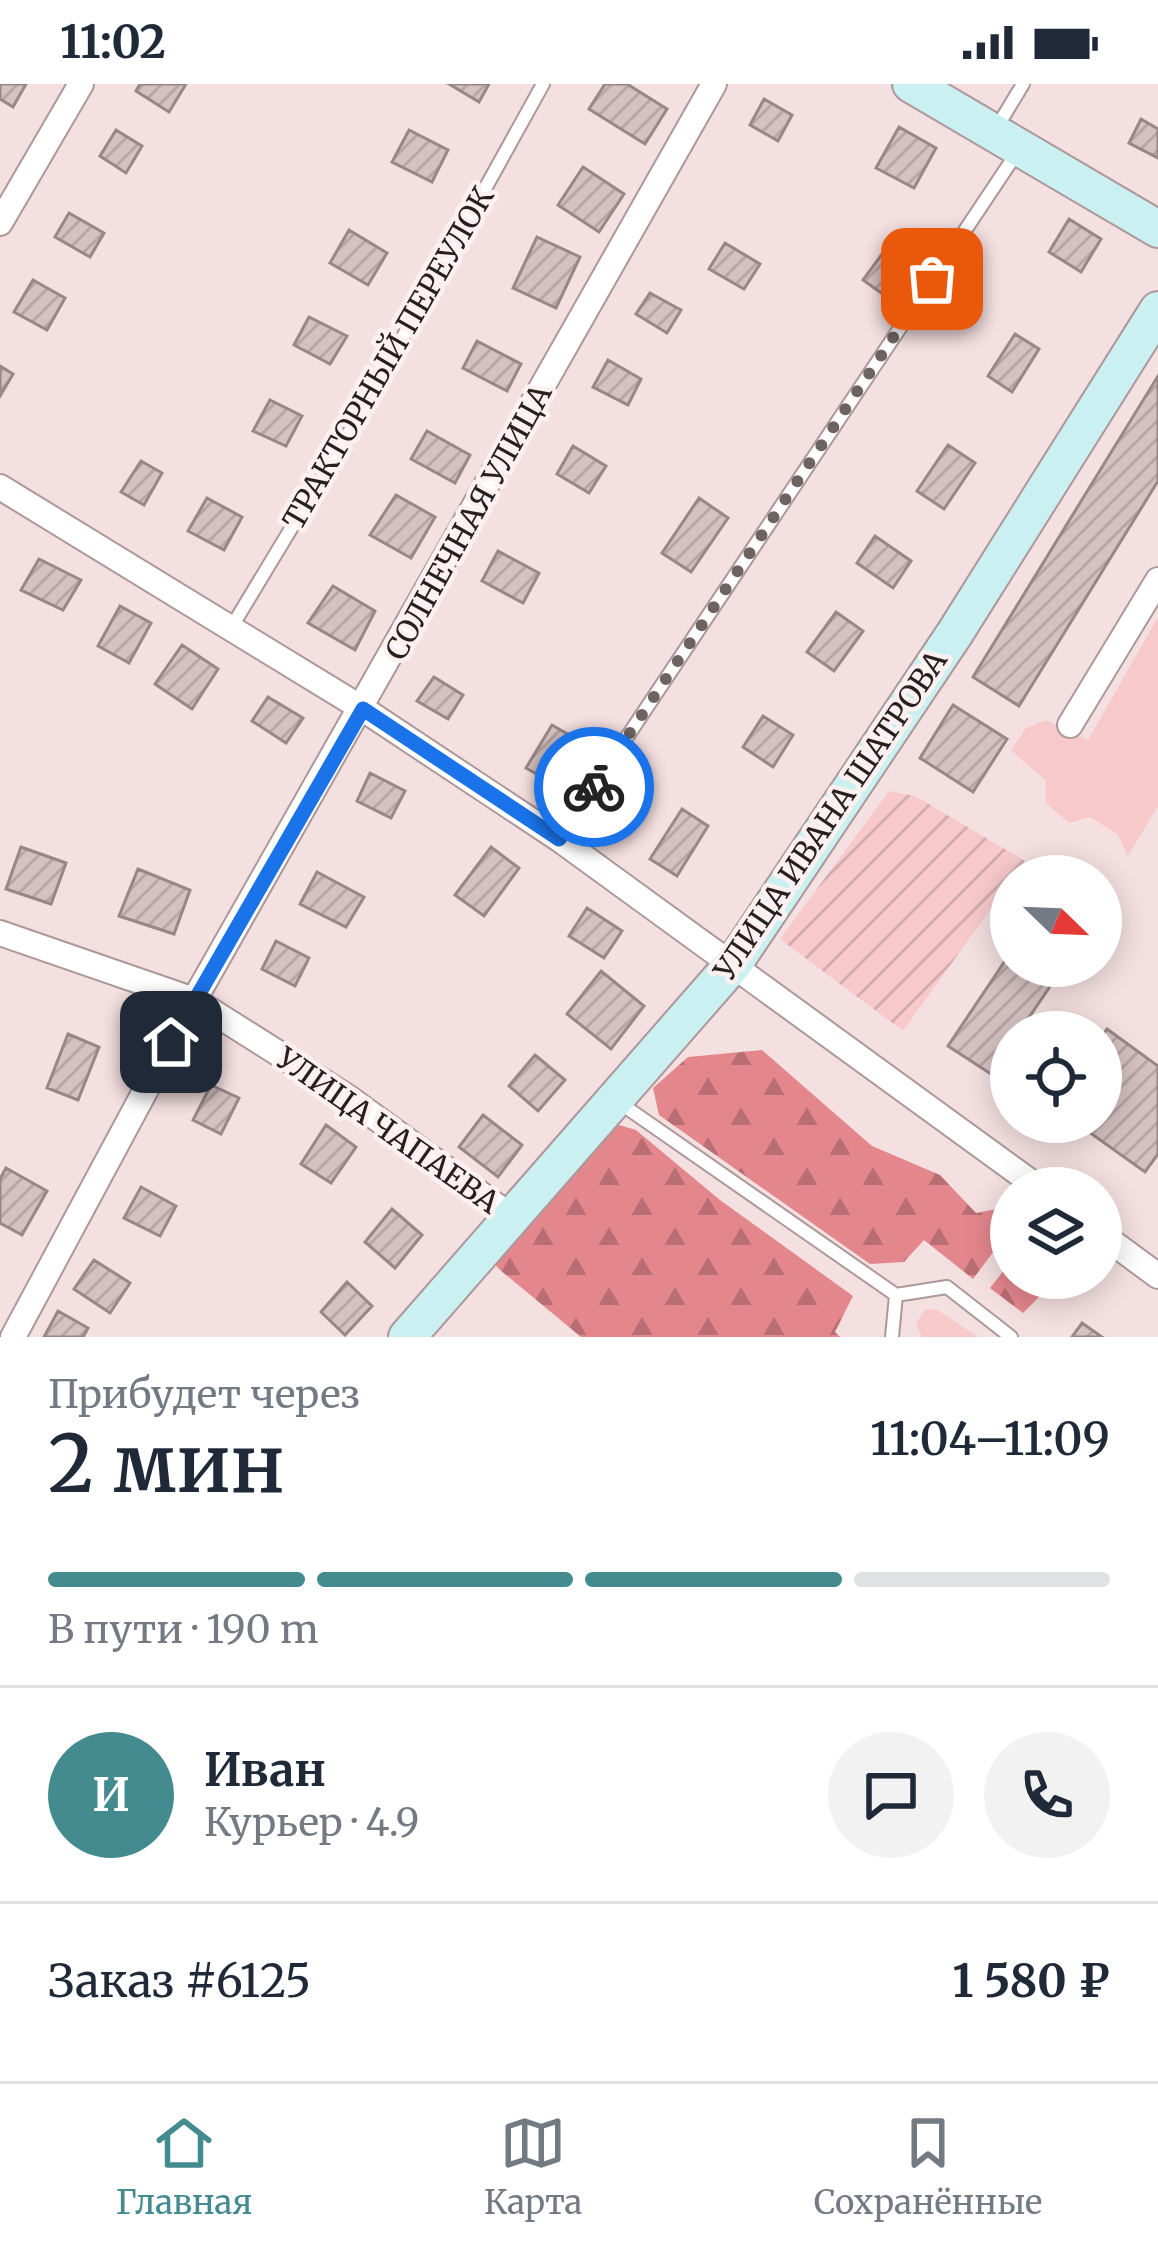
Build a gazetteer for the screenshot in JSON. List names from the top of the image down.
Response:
{
  "streets": {
    "main road": ["УЛИЦА ИВАНА ШАТРОВА"],
    "street": ["СОЛНЕЧНАЯ УЛИЦА", "УЛИЦА ЧАПАЕВА"],
    "lane": ["ТРАКТОРНЫЙ ПЕРЕУЛОК"]
  },
  "crossings": [
    ["СОЛНЕЧНАЯ УЛИЦА", "УЛИЦА ЧАПАЕВА"],
    ["УЛИЦА ИВАНА ШАТРОВА", "УЛИЦА ЧАПАЕВА"]
  ],
  "north": "bottom right",
  "page": {
    "status": "11:02",
    "heading": ["2 мин", "Прибудет через", "11:04–11:09"],
    "panel": [
      "Иван",
      "Курьер · 4.9",
      "Заказ #6125",
      "1 580 ₽"
    ],
    "bar": "В пути · 190 m",
    "round": "И",
    "tabs": ["Главная", "Карта", "Сохранённые"]
  }
}
